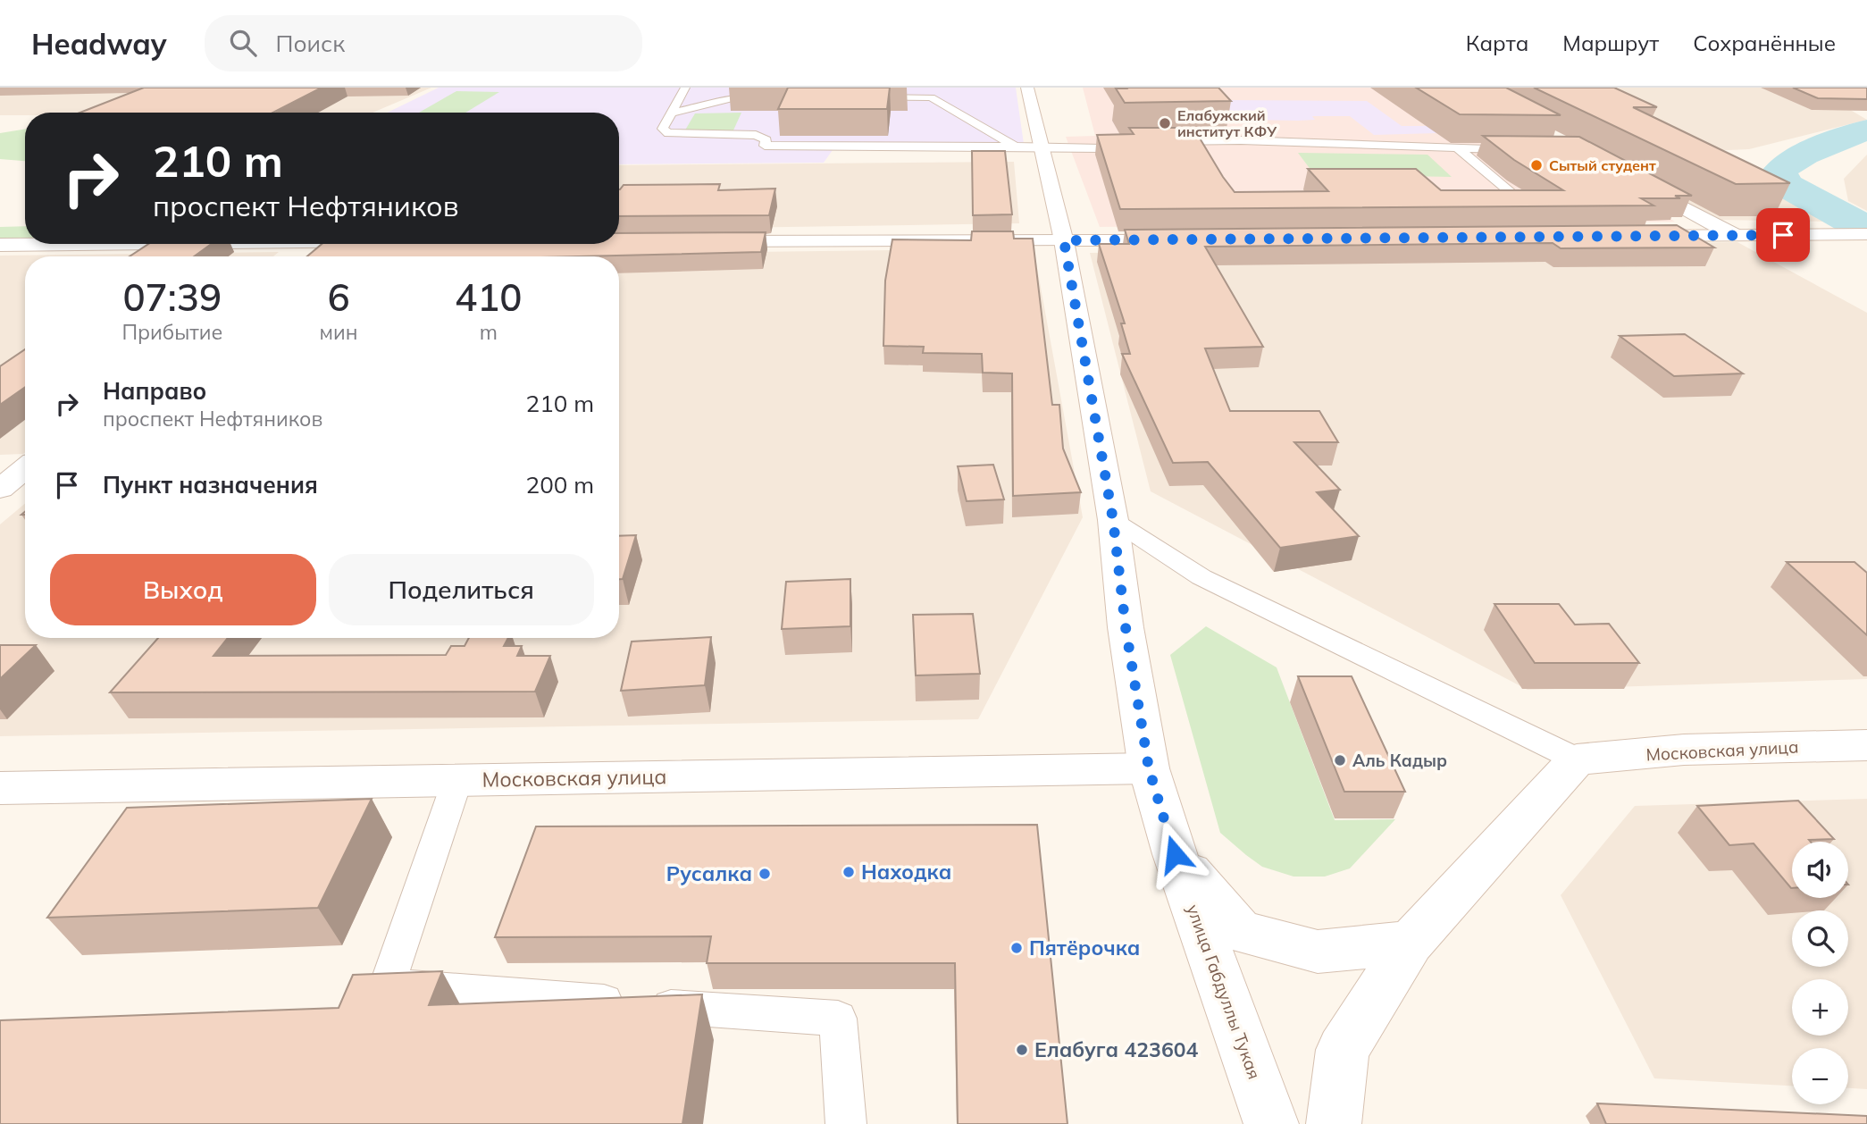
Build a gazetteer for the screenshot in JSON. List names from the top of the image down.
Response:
{
  "streets": {
    "street": ["Московская улица", "улица Габдуллы Тукая"]
  },
  "crossings": [
    ["Московская улица", "улица Габдуллы Тукая"]
  ],
  "places": [
    "Елабужский институт КФУ",
    "Сытый студент",
    "Аль Кадыр",
    "Находка",
    "Русалка",
    "Пятёрочка",
    "Елабуга 423604"
  ],
  "page": {
    "header": "Headway",
    "search": "Поиск",
    "nav": ["Карта", "Маршрут", "Сохранённые"],
    "turn": ["210 m", "проспект Нефтяников"],
    "eta": [
      "07:39",
      "Прибытие",
      "6",
      "мин",
      "410",
      "m"
    ],
    "list": [
      {
        "name": "Направо",
        "note": "проспект Нефтяников",
        "value": "210 m"
      },
      {
        "name": "Пункт назначения",
        "value": "200 m"
      }
    ],
    "buttons": ["Выход", "Поделиться"],
    "map_buttons": ["+", "−"]
  }
}
